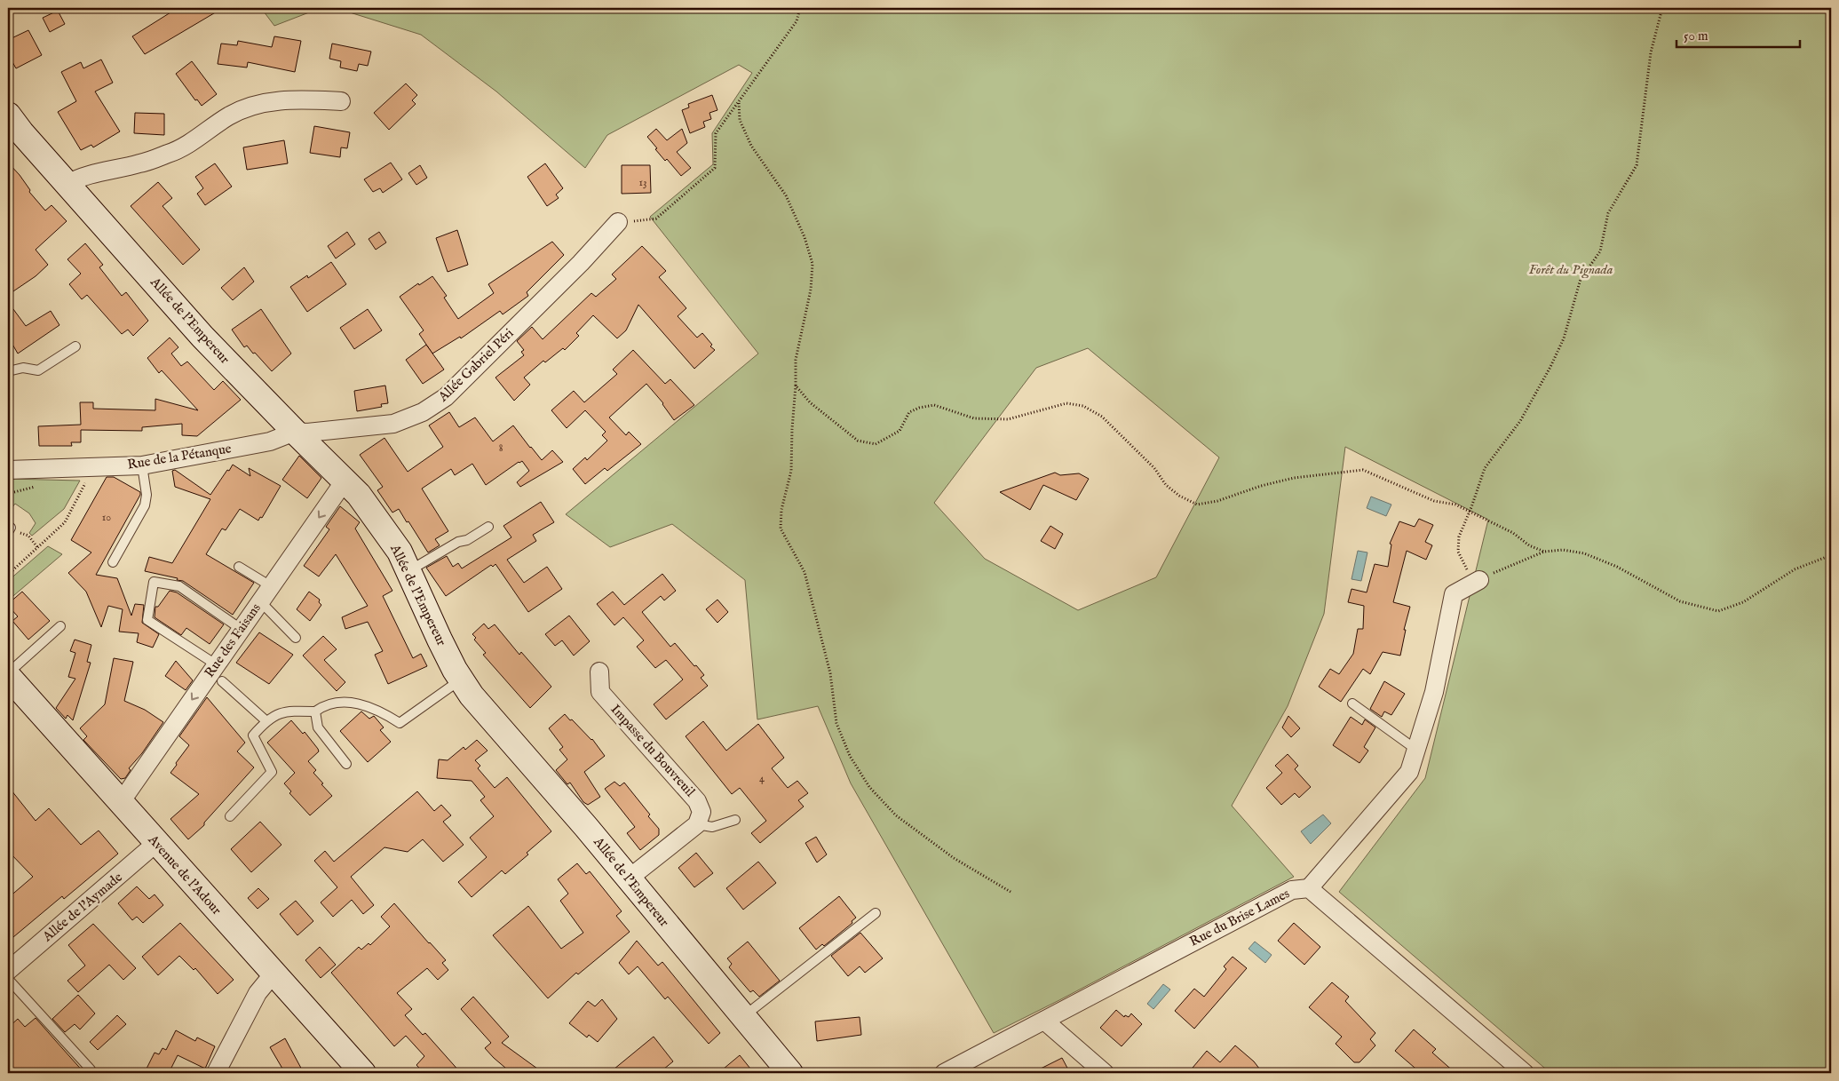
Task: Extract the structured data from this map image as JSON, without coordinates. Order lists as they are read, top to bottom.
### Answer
{
  "streets": {
    "street": [
      "Allée de l'Empereur",
      "Allée Gabriel Péri",
      "Rue de la Pétanque",
      "Rue des Faisans",
      "Impasse du Bouvreuil",
      "Avenue de l'Adour",
      "Allée de l'Aymade",
      "Rue du Brise Lames"
    ]
  },
  "crossings": [
    ["Allée de l'Empereur", "Allée Gabriel Péri"],
    ["Allée de l'Empereur", "Rue de la Pétanque"],
    ["Allée de l'Empereur", "Rue des Faisans"],
    ["Allée Gabriel Péri", "Rue de la Pétanque"],
    ["Rue des Faisans", "Avenue de l'Adour"],
    ["Avenue de l'Adour", "Allée de l'Aymade"]
  ],
  "one_way": ["Rue des Faisans"],
  "parks": ["Forêt du Pignada"],
  "house_numbers": [
    "13",
    "8",
    "10",
    "4"
  ],
  "scale_bar": "50 m"
}
